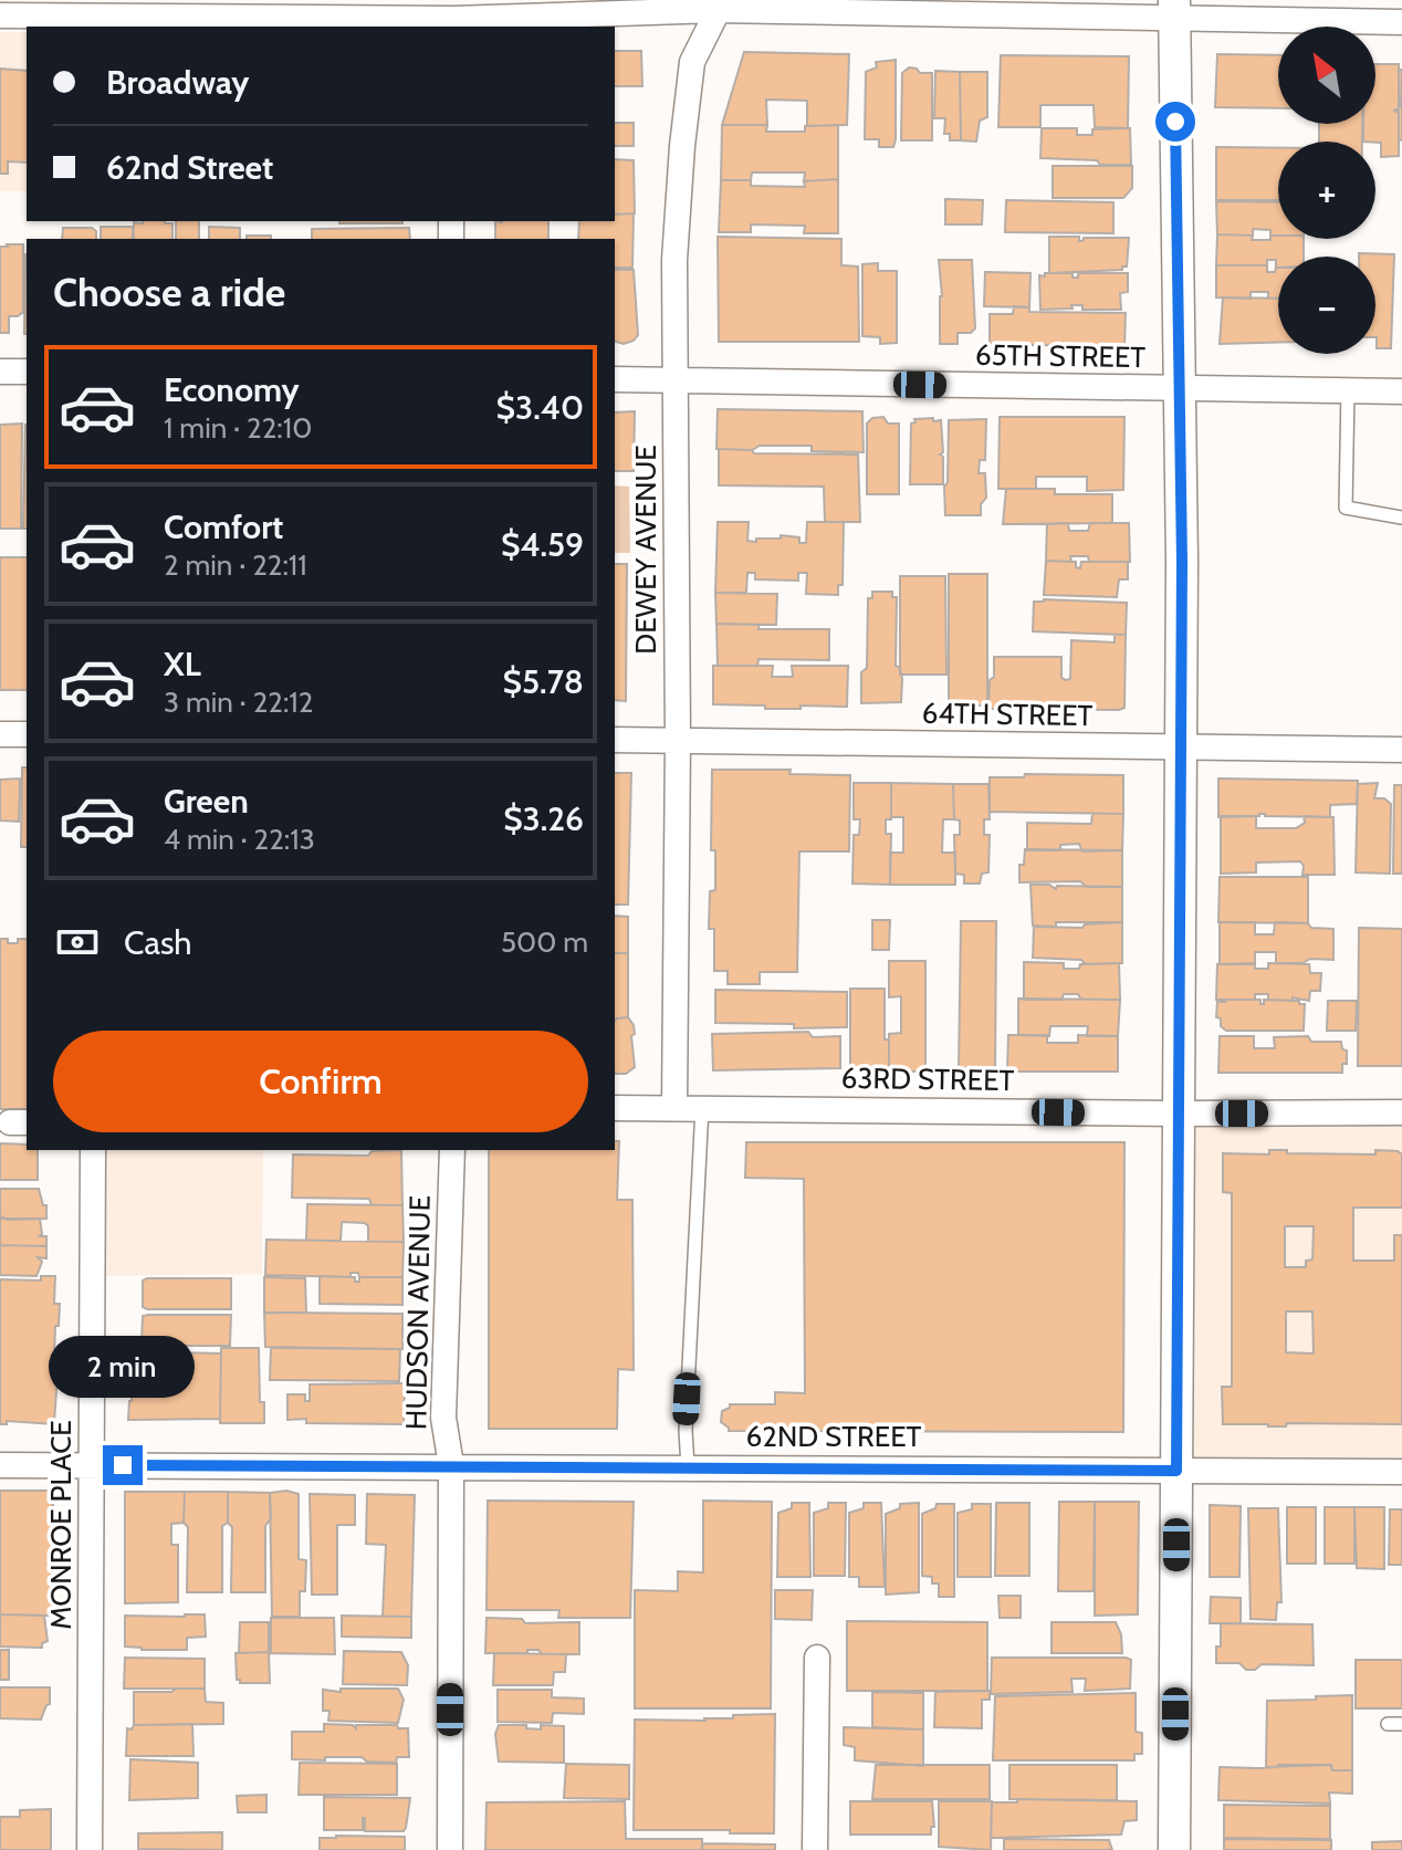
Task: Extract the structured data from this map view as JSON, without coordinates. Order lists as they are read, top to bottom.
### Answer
{
  "streets": {
    "street": [
      "65TH STREET",
      "DEWEY AVENUE",
      "64TH STREET",
      "63RD STREET",
      "HUDSON AVENUE",
      "62ND STREET",
      "MONROE PLACE"
    ]
  },
  "crossings": [
    ["65TH STREET", "DEWEY AVENUE"],
    ["DEWEY AVENUE", "64TH STREET"],
    ["DEWEY AVENUE", "63RD STREET"],
    ["HUDSON AVENUE", "62ND STREET"],
    ["62ND STREET", "MONROE PLACE"]
  ],
  "north": "top left",
  "page": {
    "map_buttons": ["+", "−"],
    "banner": ["Broadway", "62nd Street"],
    "heading": "Choose a ride",
    "list": [
      {
        "name": "Economy",
        "note": "1 min · 22:10",
        "value": "$3.40"
      },
      {
        "name": "Comfort",
        "note": "2 min · 22:11",
        "value": "$4.59"
      },
      {
        "name": "XL",
        "note": "3 min · 22:12",
        "value": "$5.78"
      },
      {
        "name": "Green",
        "note": "4 min · 22:13",
        "value": "$3.26"
      }
    ],
    "pay": ["Cash", "500 m"],
    "buttons": "Confirm",
    "bubble": "2 min"
  }
}
